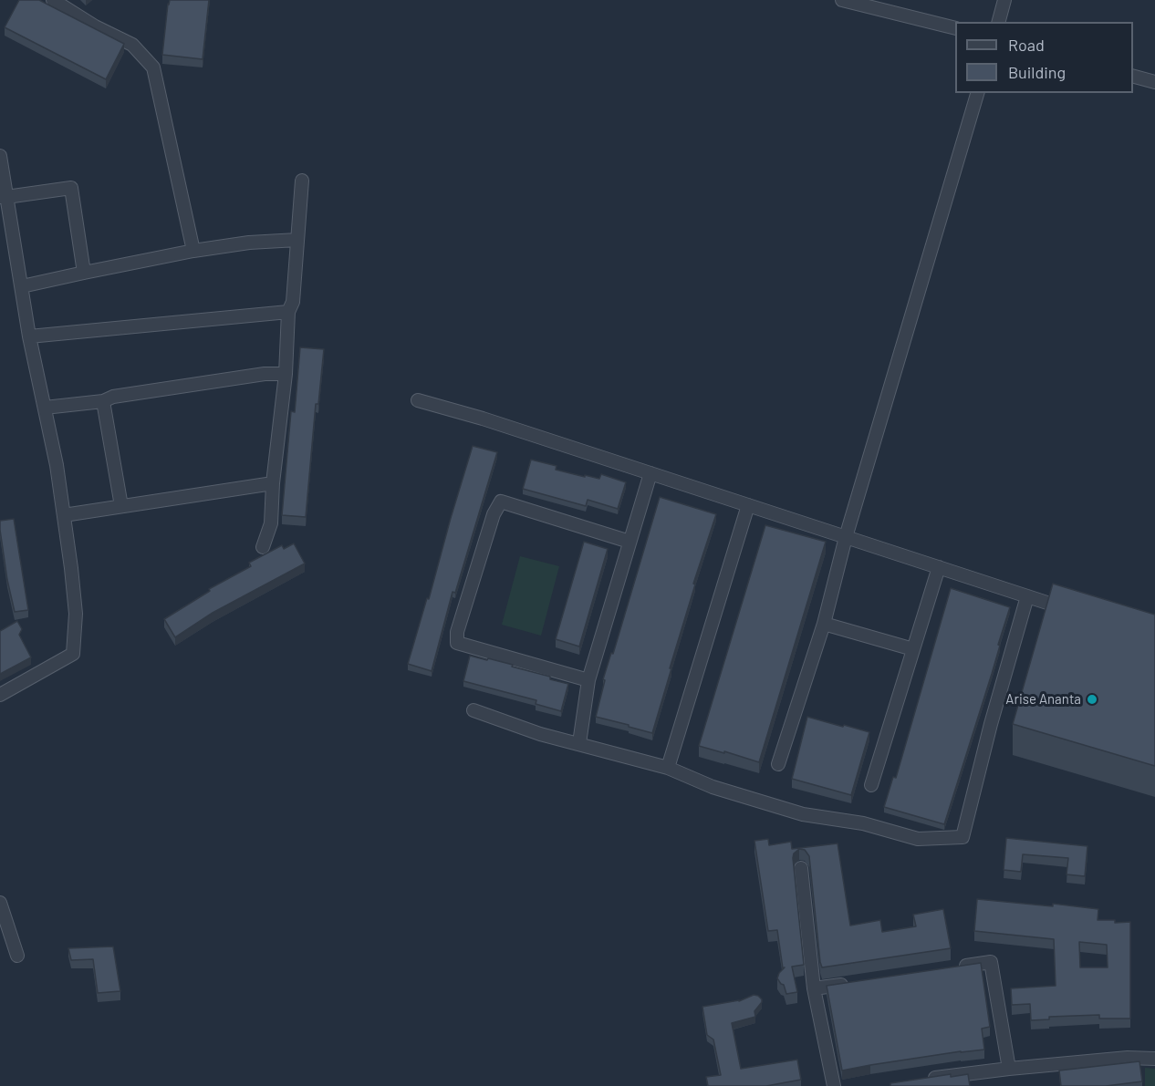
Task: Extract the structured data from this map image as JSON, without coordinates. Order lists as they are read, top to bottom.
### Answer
{
  "places": ["Arise Ananta"],
  "legend": ["Road", "Building"]
}
